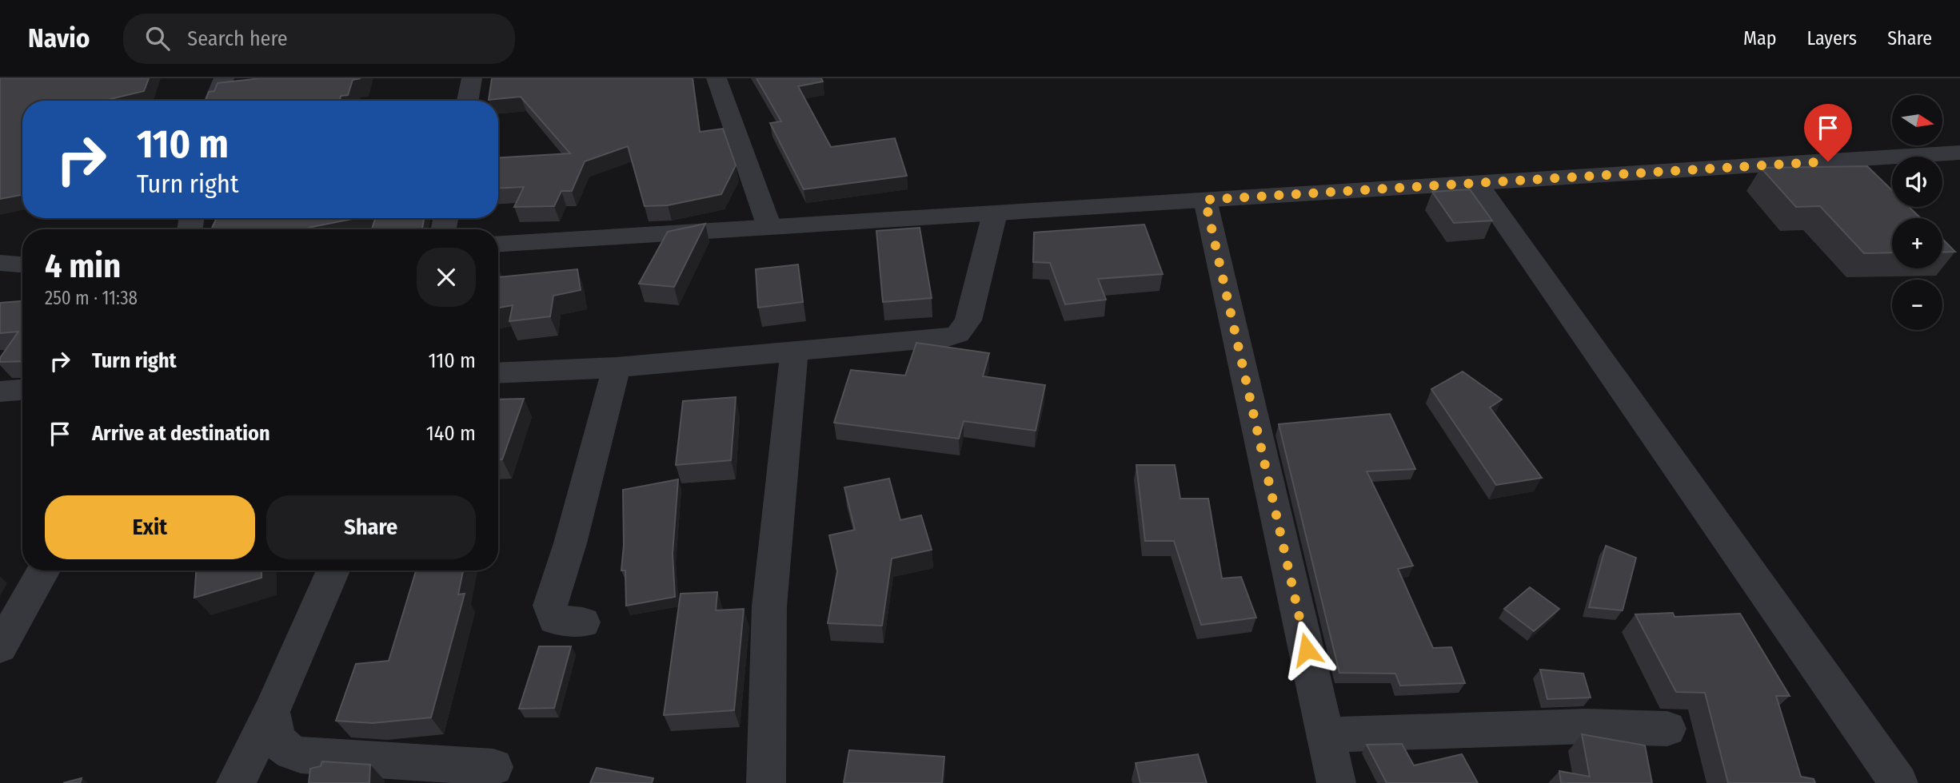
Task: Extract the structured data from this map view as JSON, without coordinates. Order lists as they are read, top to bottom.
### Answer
{
  "north": "right",
  "page": {
    "header": "Navio",
    "search": "Search here",
    "nav": ["Map", "Layers", "Share"],
    "map_buttons": ["+", "−"],
    "turn": ["110 m", "Turn right"],
    "heading": ["4 min", "250 m · 11:38"],
    "list": [
      {
        "name": "Turn right",
        "value": "110 m"
      },
      {
        "name": "Arrive at destination",
        "value": "140 m"
      }
    ],
    "buttons": ["Exit", "Share"]
  }
}
